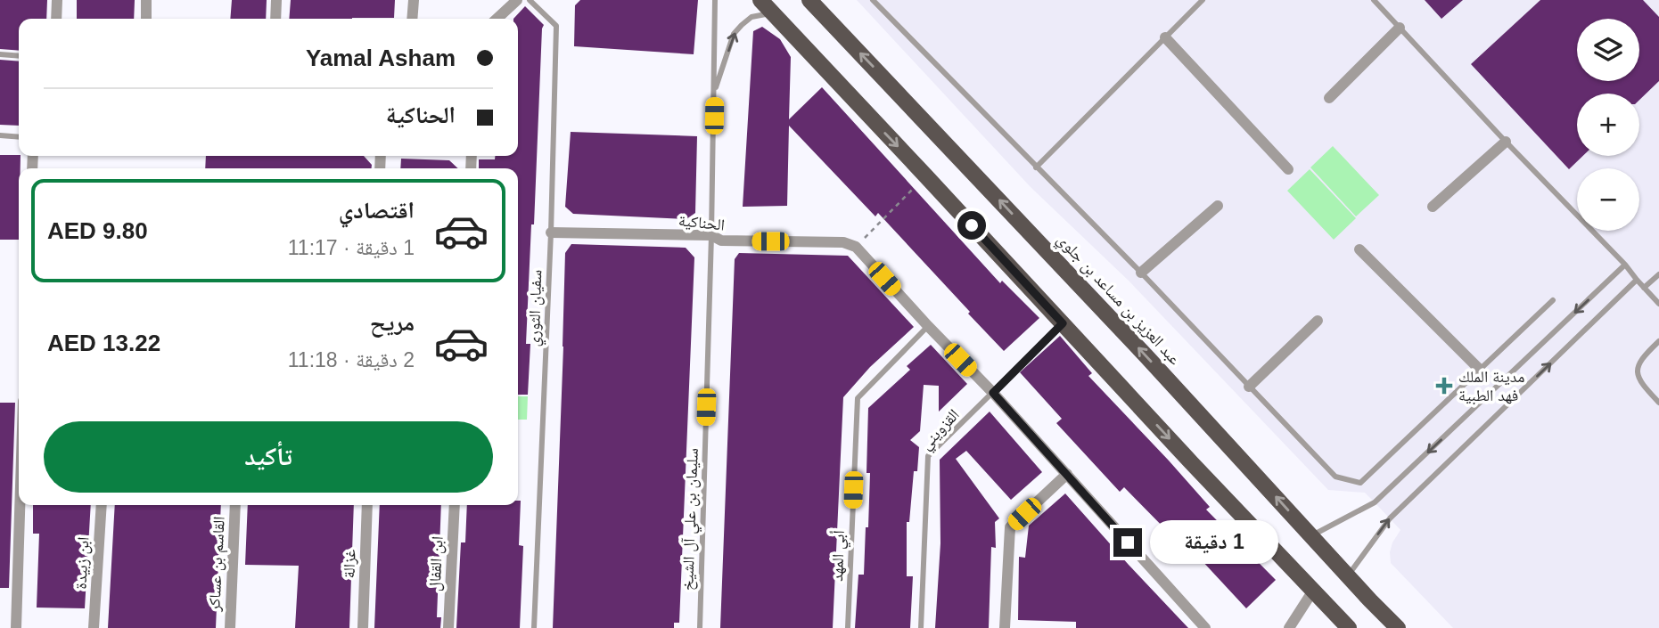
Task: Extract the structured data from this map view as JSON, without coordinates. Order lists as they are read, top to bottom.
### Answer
{
  "streets": {
    "main road": ["عبد العزيز بن مساعد بن جلوي"],
    "street": [
      "الحناكية",
      "ابن زبيدة",
      "القاسم بن عساكر",
      "غزالة",
      "ابن القفال"
    ],
    "lane": [
      "سفيان الثوري",
      "القزويني",
      "سليمان بن علي آل الشيخ",
      "أبي المهد"
    ]
  },
  "crossings": [
    ["الحناكية", "سفيان الثوري"],
    ["الحناكية", "سليمان بن علي آل الشيخ"]
  ],
  "places": {
    "health": ["مدينة الملك فهد الطبية"]
  },
  "page": {
    "map_buttons": ["+", "−"],
    "banner": ["Yamal Asham", "الحناكية"],
    "list": [
      {
        "name": "اقتصادي",
        "note": "1 دقيقة · 11:17",
        "value": "AED 9.80"
      },
      {
        "name": "مريح",
        "note": "2 دقيقة · 11:18",
        "value": "AED 13.22"
      }
    ],
    "buttons": "تأكيد",
    "bubble": "1 دقيقة"
  }
}
